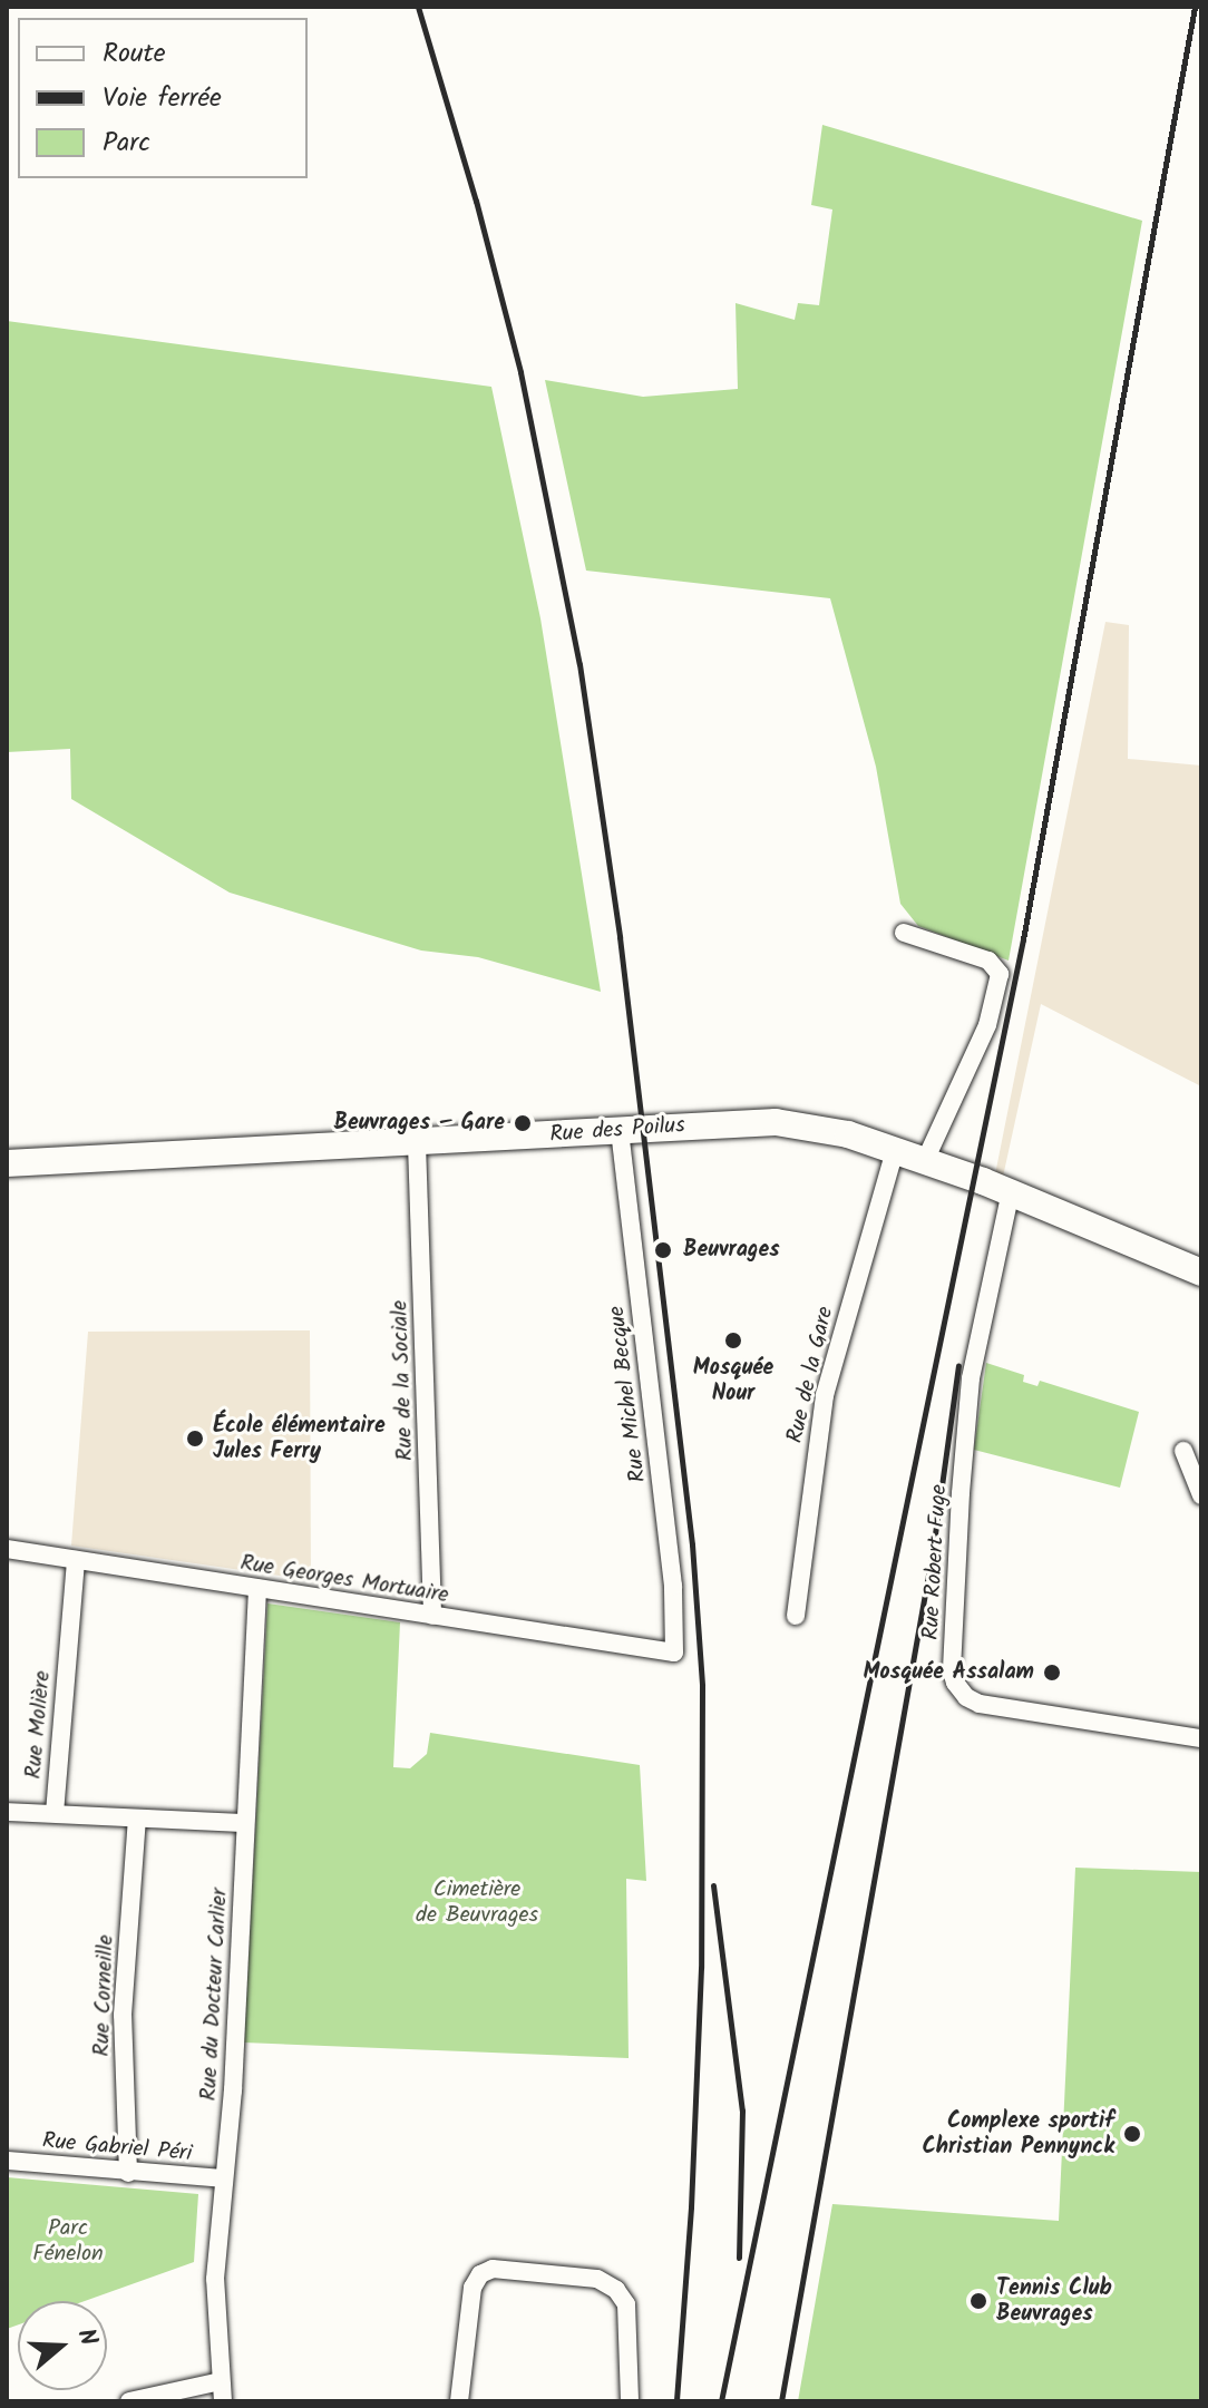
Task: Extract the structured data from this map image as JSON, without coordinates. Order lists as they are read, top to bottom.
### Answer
{
  "streets": {
    "street": [
      "Rue des Poilus",
      "Rue de la Gare",
      "Rue de la Sociale",
      "Rue Michel Becque",
      "Rue Robert Fuge",
      "Rue Georges Mortuaire",
      "Rue Molière",
      "Rue du Docteur Carlier",
      "Rue Corneille",
      "Rue Gabriel Péri"
    ]
  },
  "crossings": [
    ["Rue des Poilus", "Rue de la Gare"],
    ["Rue des Poilus", "Rue de la Sociale"],
    ["Rue des Poilus", "Rue Michel Becque"],
    ["Rue des Poilus", "Rue Robert Fuge"],
    ["Rue de la Sociale", "Rue Georges Mortuaire"],
    ["Rue Michel Becque", "Rue Georges Mortuaire"],
    ["Rue Georges Mortuaire", "Rue Molière"],
    ["Rue Georges Mortuaire", "Rue du Docteur Carlier"],
    ["Rue Molière", "Rue du Docteur Carlier"],
    ["Rue Molière", "Rue Corneille"],
    ["Rue du Docteur Carlier", "Rue Gabriel Péri"],
    ["Rue Corneille", "Rue Gabriel Péri"]
  ],
  "parks": ["Cimetière de Beuvrages", "Parc Fénelon"],
  "places": [
    "Beuvrages – Gare",
    "Beuvrages",
    "Mosquée Nour",
    "École élémentaire Jules Ferry",
    "Mosquée Assalam",
    "Complexe sportif Christian Pennynck",
    "Tennis Club Beuvrages"
  ],
  "legend": ["Route", "Voie ferrée", "Parc"],
  "north": "right"
}
